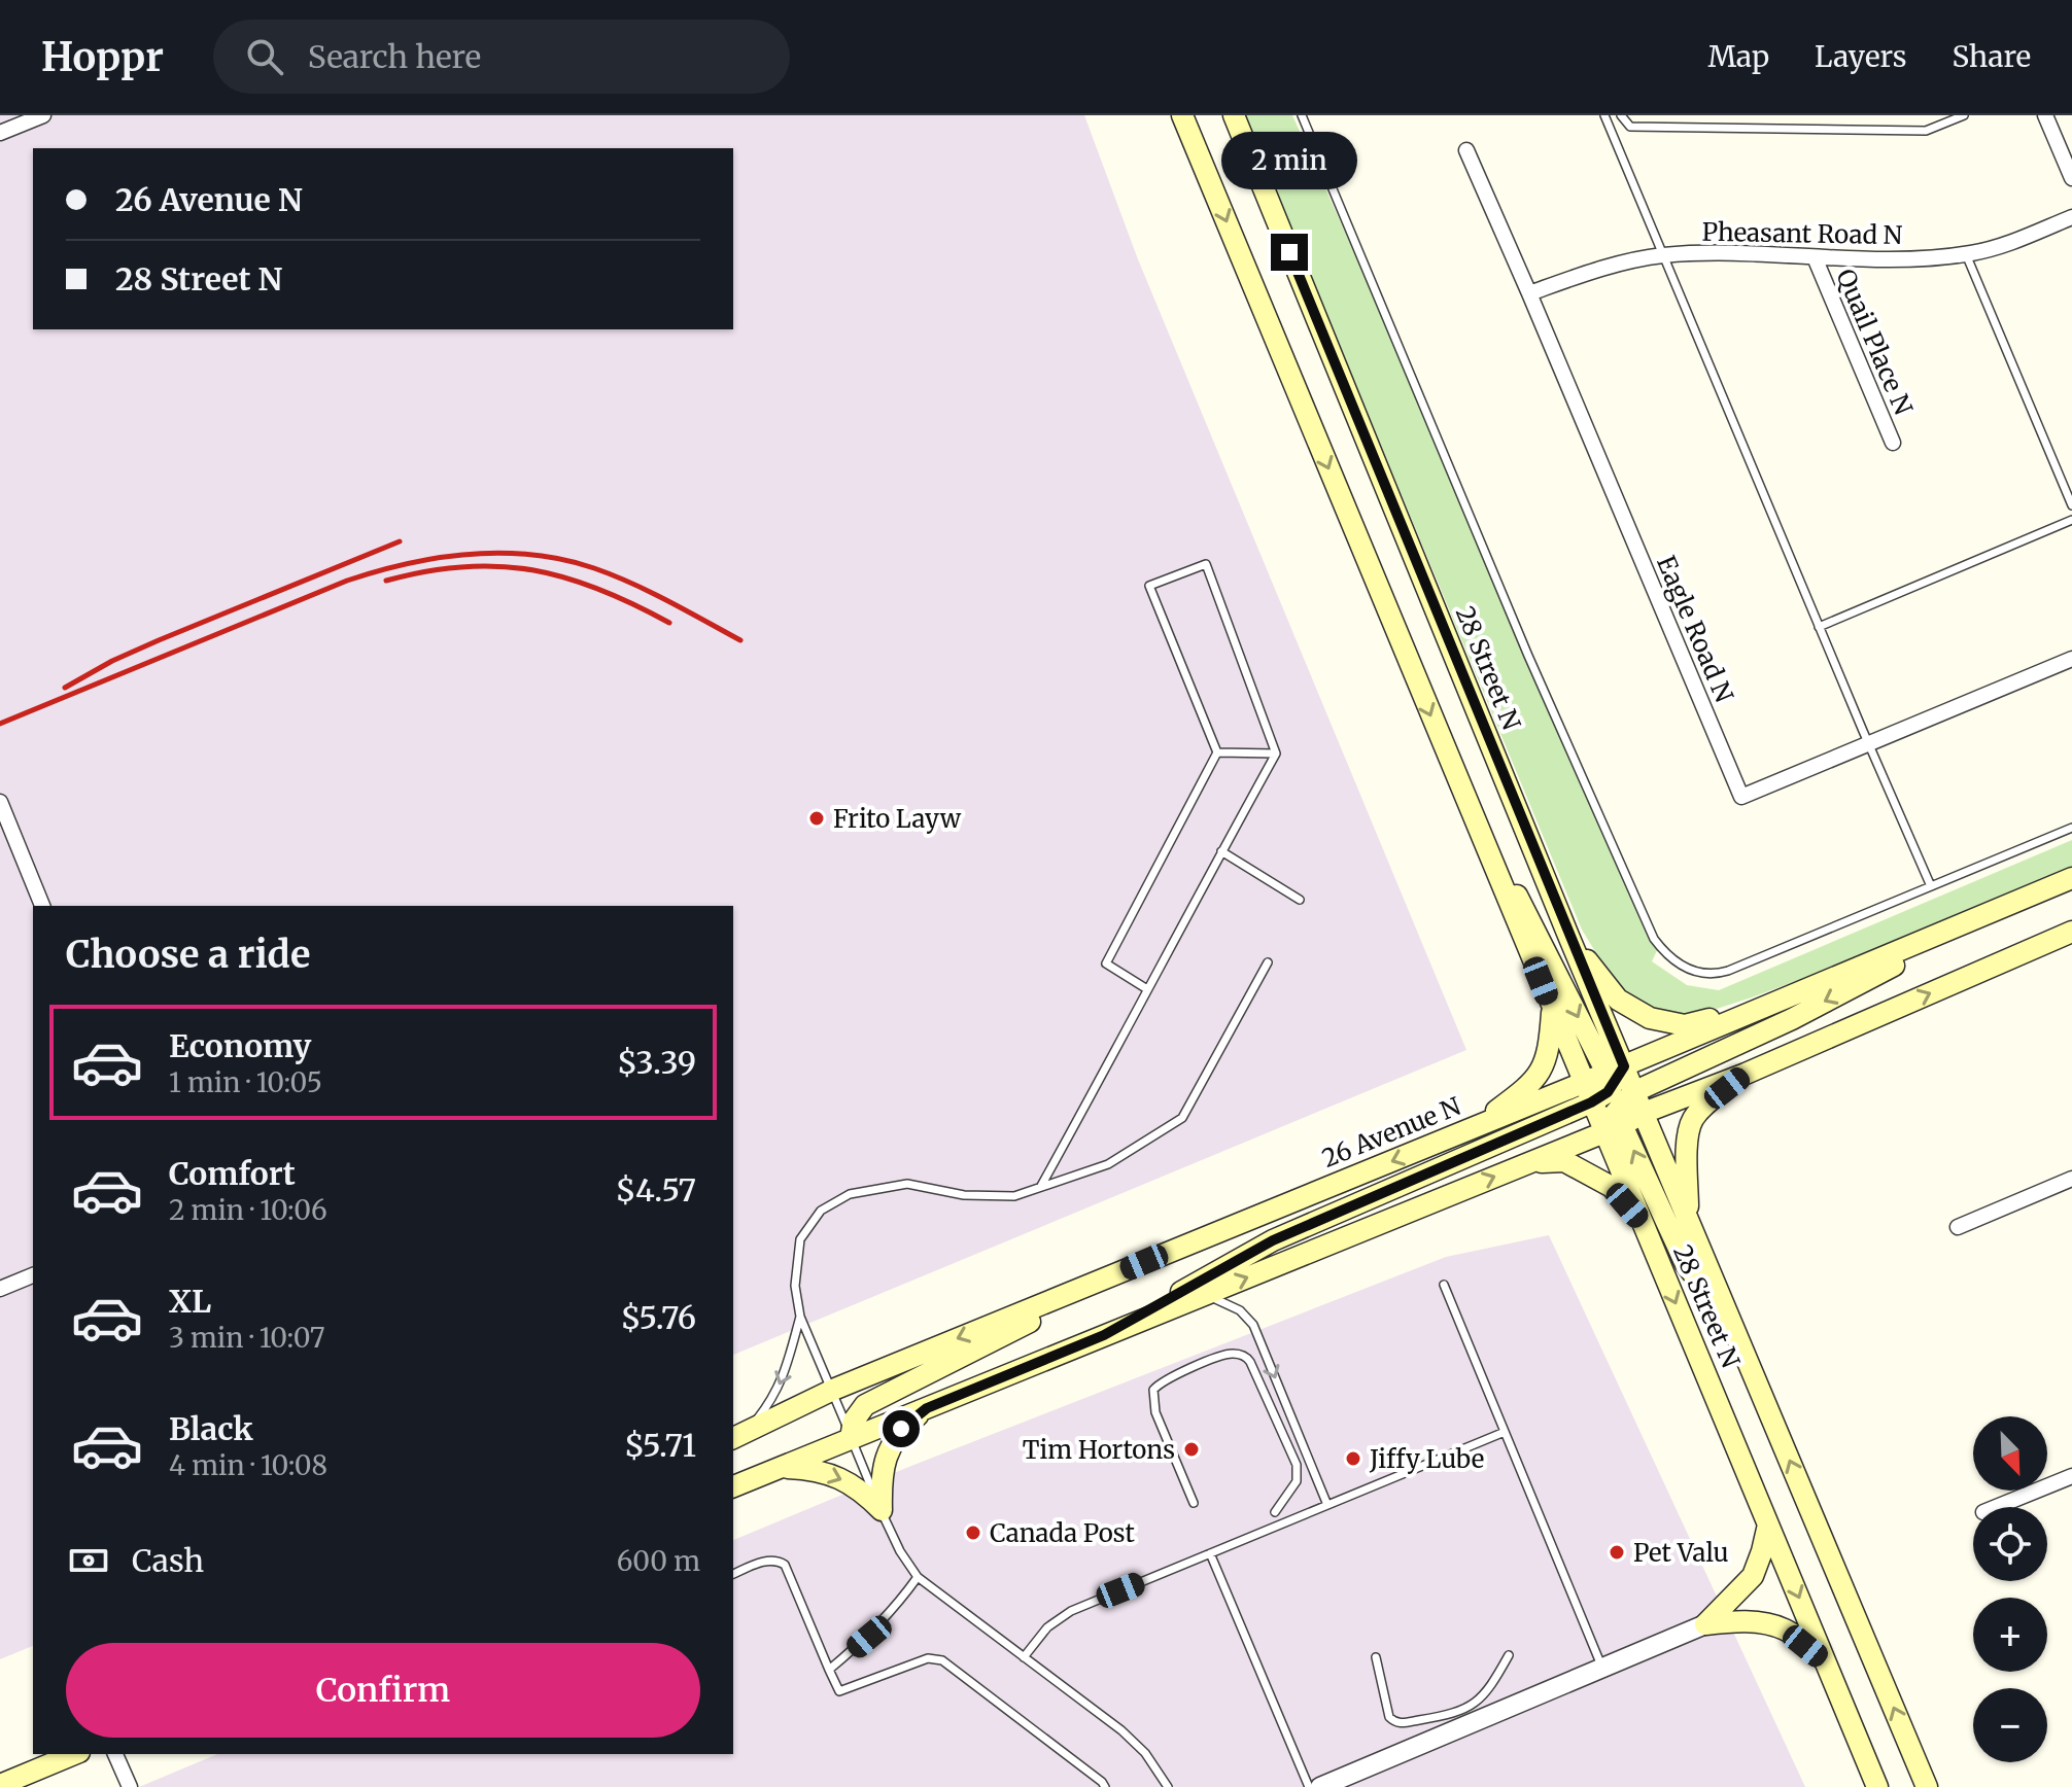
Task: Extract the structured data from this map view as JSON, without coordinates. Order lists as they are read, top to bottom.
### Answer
{
  "streets": {
    "main road": ["28 Street N", "26 Avenue N"],
    "street": ["Pheasant Road N", "Quail Place N", "Eagle Road N"]
  },
  "crossings": [
    ["Pheasant Road N", "Quail Place N"],
    ["Pheasant Road N", "Eagle Road N"],
    ["28 Street N", "26 Avenue N"]
  ],
  "places": [
    "Frito Layw",
    "Tim Hortons",
    "Jiffy Lube",
    "Canada Post",
    "Pet Valu"
  ],
  "north": "bottom right",
  "page": {
    "header": "Hoppr",
    "search": "Search here",
    "nav": ["Map", "Layers", "Share"],
    "bubble": "2 min",
    "banner": ["26 Avenue N", "28 Street N"],
    "heading": "Choose a ride",
    "list": [
      {
        "name": "Economy",
        "note": "1 min · 10:05",
        "value": "$3.39"
      },
      {
        "name": "Comfort",
        "note": "2 min · 10:06",
        "value": "$4.57"
      },
      {
        "name": "XL",
        "note": "3 min · 10:07",
        "value": "$5.76"
      },
      {
        "name": "Black",
        "note": "4 min · 10:08",
        "value": "$5.71"
      }
    ],
    "map_buttons": ["+", "−"],
    "pay": ["Cash", "600 m"],
    "buttons": "Confirm"
  }
}
